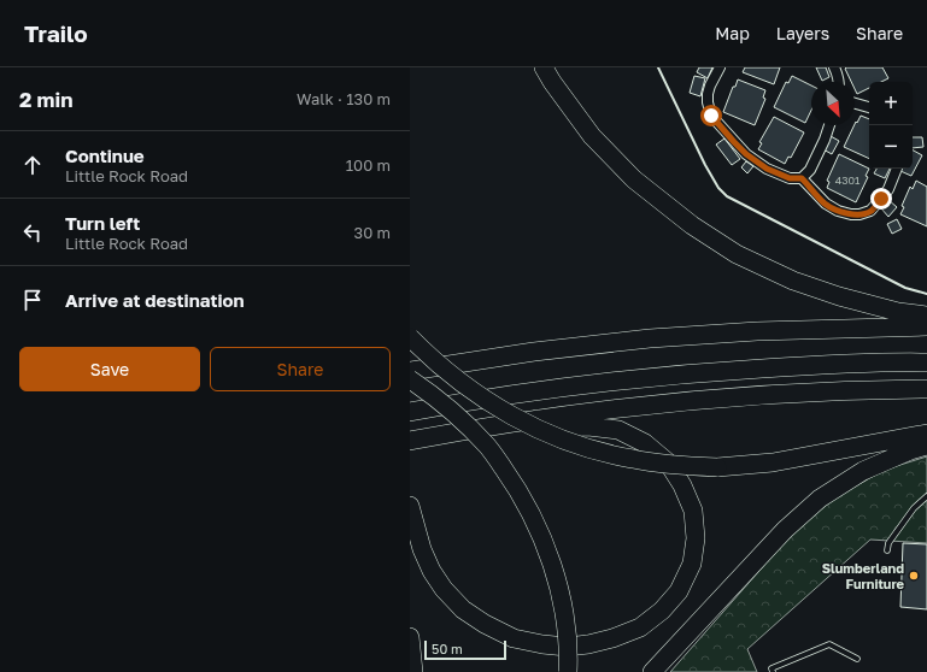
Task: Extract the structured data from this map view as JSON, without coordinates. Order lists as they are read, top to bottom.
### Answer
{
  "places": ["Slumberland Furniture"],
  "house_numbers": ["4301"],
  "scale_bar": "50 m",
  "north": "bottom right",
  "page": {
    "header": "Trailo",
    "nav": ["Map", "Layers", "Share"],
    "heading": ["2 min", "Walk · 130 m"],
    "map_buttons": ["+", "−"],
    "list": [
      ["Continue", "Little Rock Road", "100 m"],
      ["Turn left", "Little Rock Road", "30 m"],
      "Arrive at destination"
    ],
    "buttons": ["Save", "Share"],
    "scale": "50 m"
  }
}
